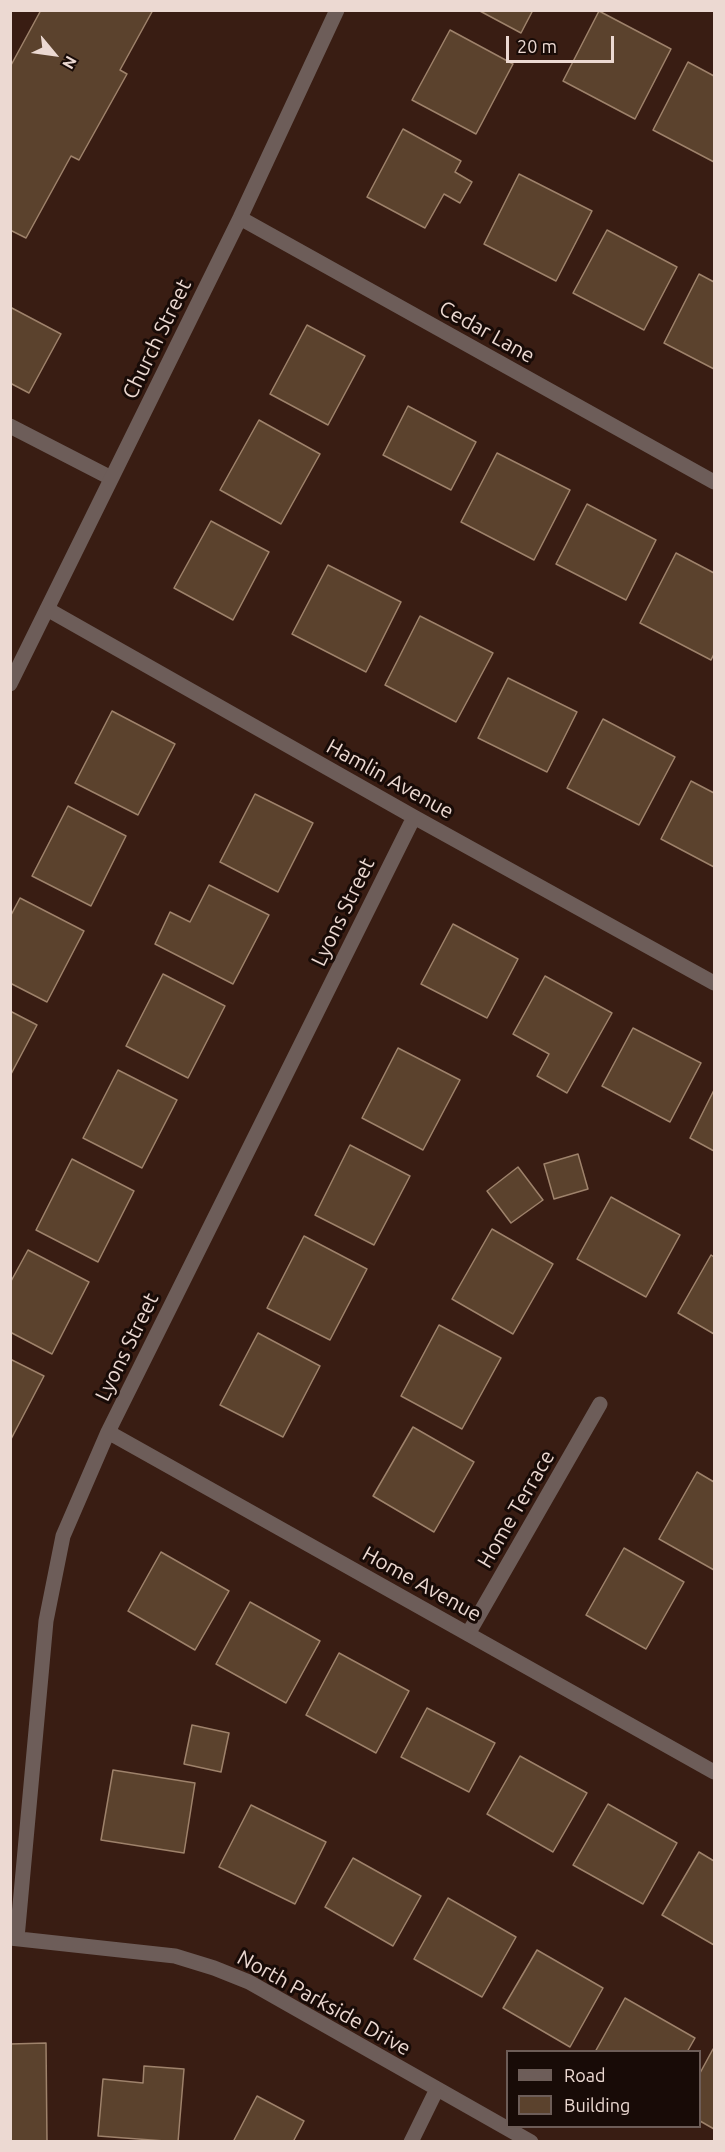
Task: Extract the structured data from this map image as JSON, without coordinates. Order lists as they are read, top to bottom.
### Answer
{
  "streets": {
    "street": [
      "Cedar Lane",
      "Church Street",
      "Hamlin Avenue",
      "Lyons Street",
      "Home Terrace",
      "Home Avenue",
      "North Parkside Drive"
    ]
  },
  "crossings": [
    ["Cedar Lane", "Church Street"],
    ["Church Street", "Hamlin Avenue"],
    ["Hamlin Avenue", "Lyons Street"],
    ["Lyons Street", "Home Avenue"],
    ["Lyons Street", "North Parkside Drive"],
    ["Home Terrace", "Home Avenue"]
  ],
  "legend": ["Road", "Building"],
  "scale_bar": "20 m",
  "north": "bottom right"
}
